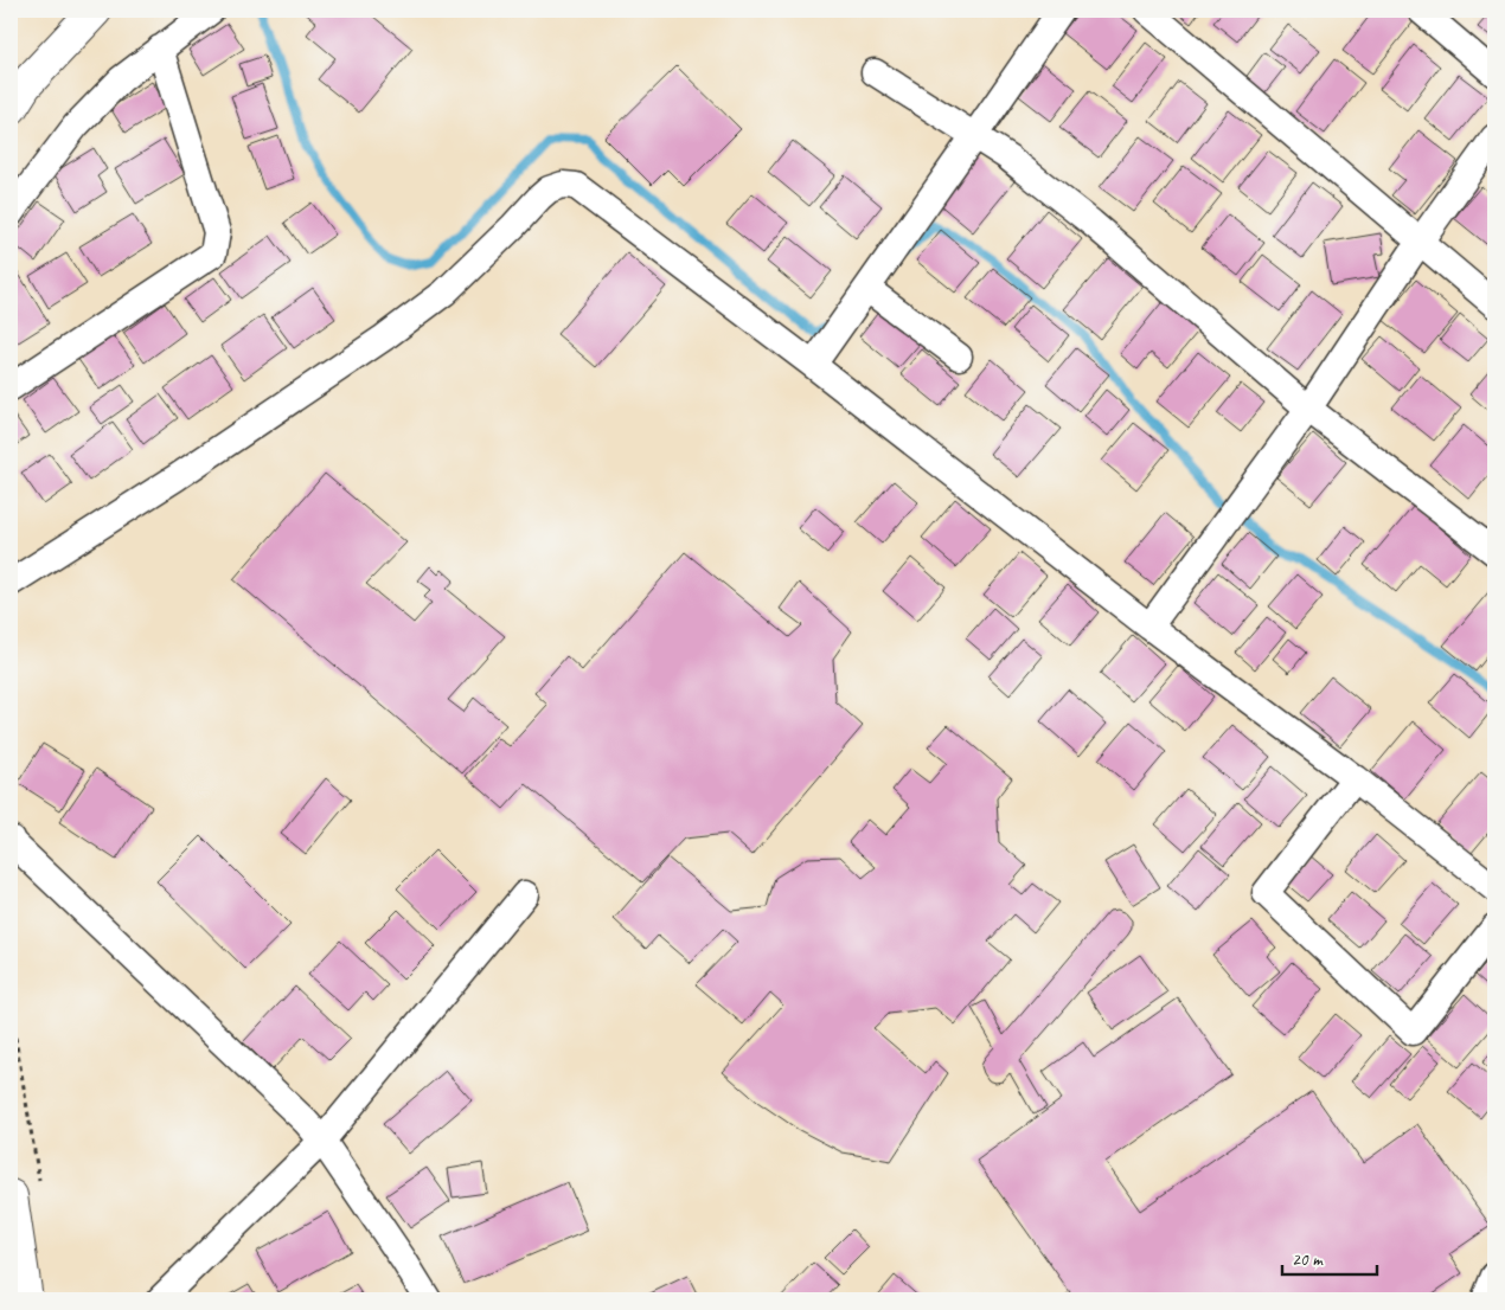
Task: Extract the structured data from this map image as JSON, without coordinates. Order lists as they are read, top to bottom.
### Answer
{
  "scale_bar": "20 m"
}
